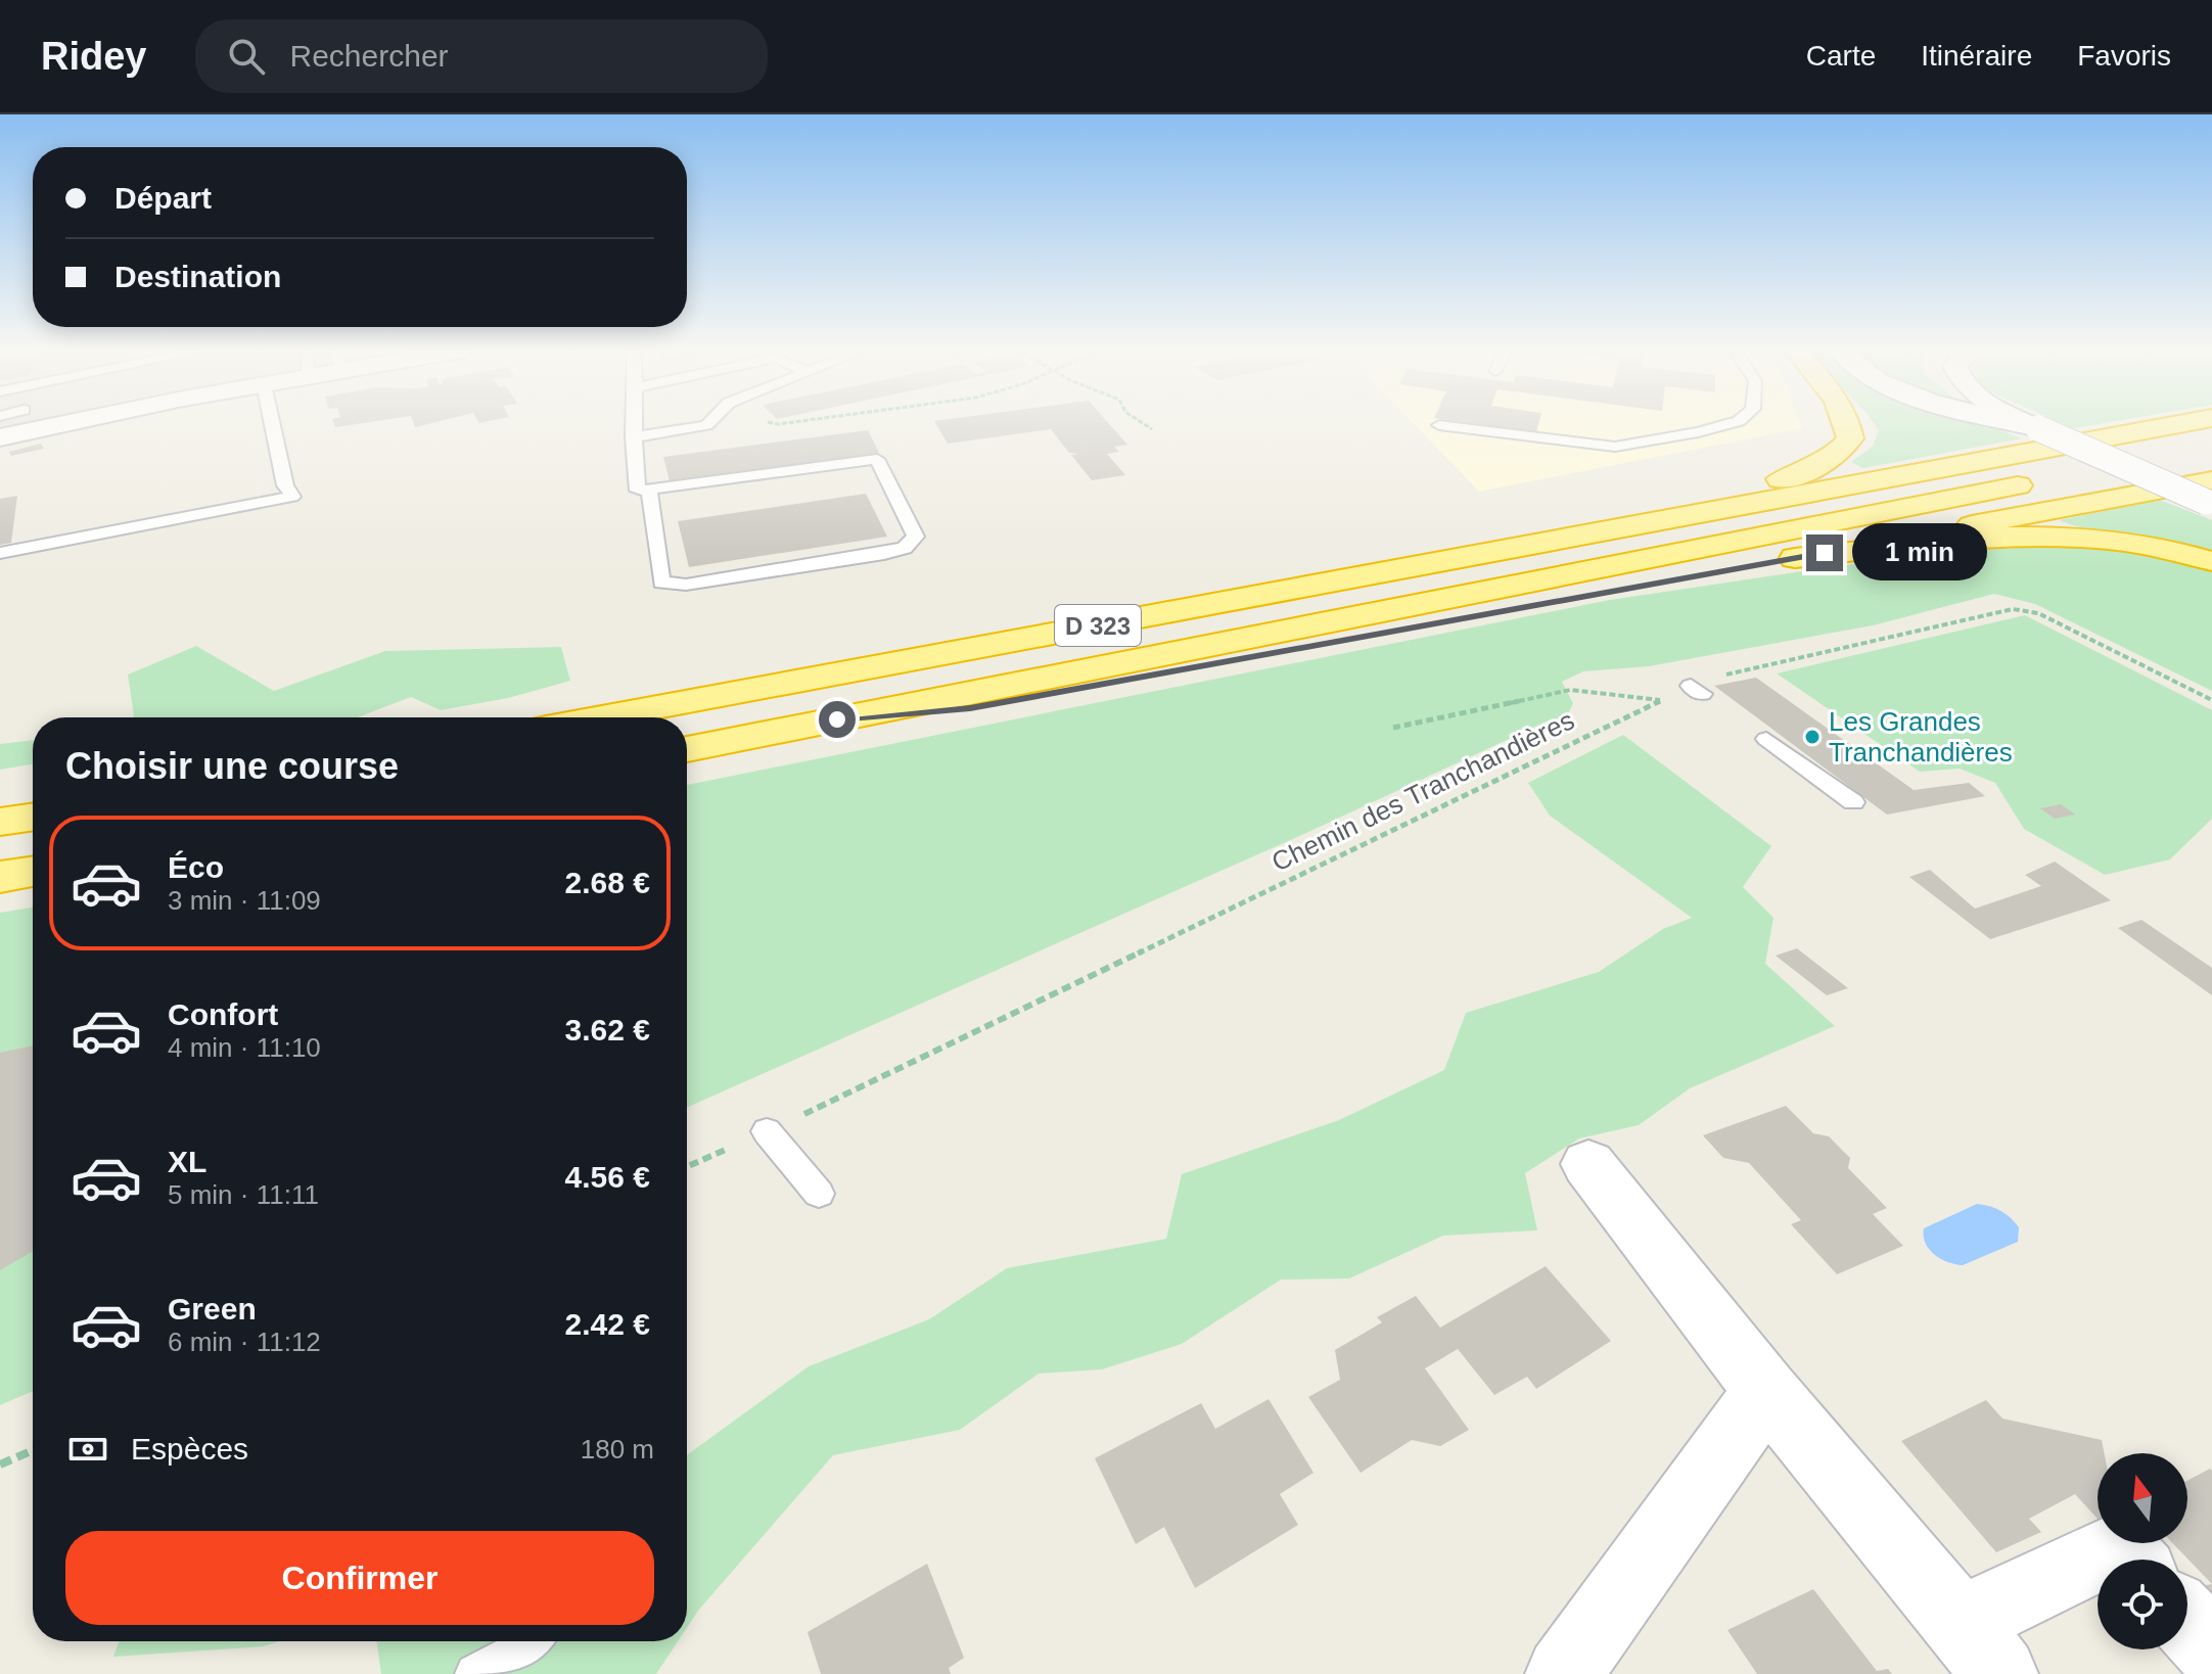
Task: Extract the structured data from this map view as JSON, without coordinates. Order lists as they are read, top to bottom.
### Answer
{
  "streets": {
    "highway": ["D 323"],
    "path": ["Chemin des Tranchandières"]
  },
  "places": ["Les Grandes Tranchandières"],
  "north": "top",
  "page": {
    "header": "Ridey",
    "search": "Rechercher",
    "nav": ["Carte", "Itinéraire", "Favoris"],
    "banner": ["Départ", "Destination"],
    "bubble": "1 min",
    "heading": "Choisir une course",
    "list": [
      {
        "name": "Éco",
        "note": "3 min · 11:09",
        "value": "2.68 €"
      },
      {
        "name": "Confort",
        "note": "4 min · 11:10",
        "value": "3.62 €"
      },
      {
        "name": "XL",
        "note": "5 min · 11:11",
        "value": "4.56 €"
      },
      {
        "name": "Green",
        "note": "6 min · 11:12",
        "value": "2.42 €"
      }
    ],
    "pay": ["Espèces", "180 m"],
    "buttons": "Confirmer"
  }
}
